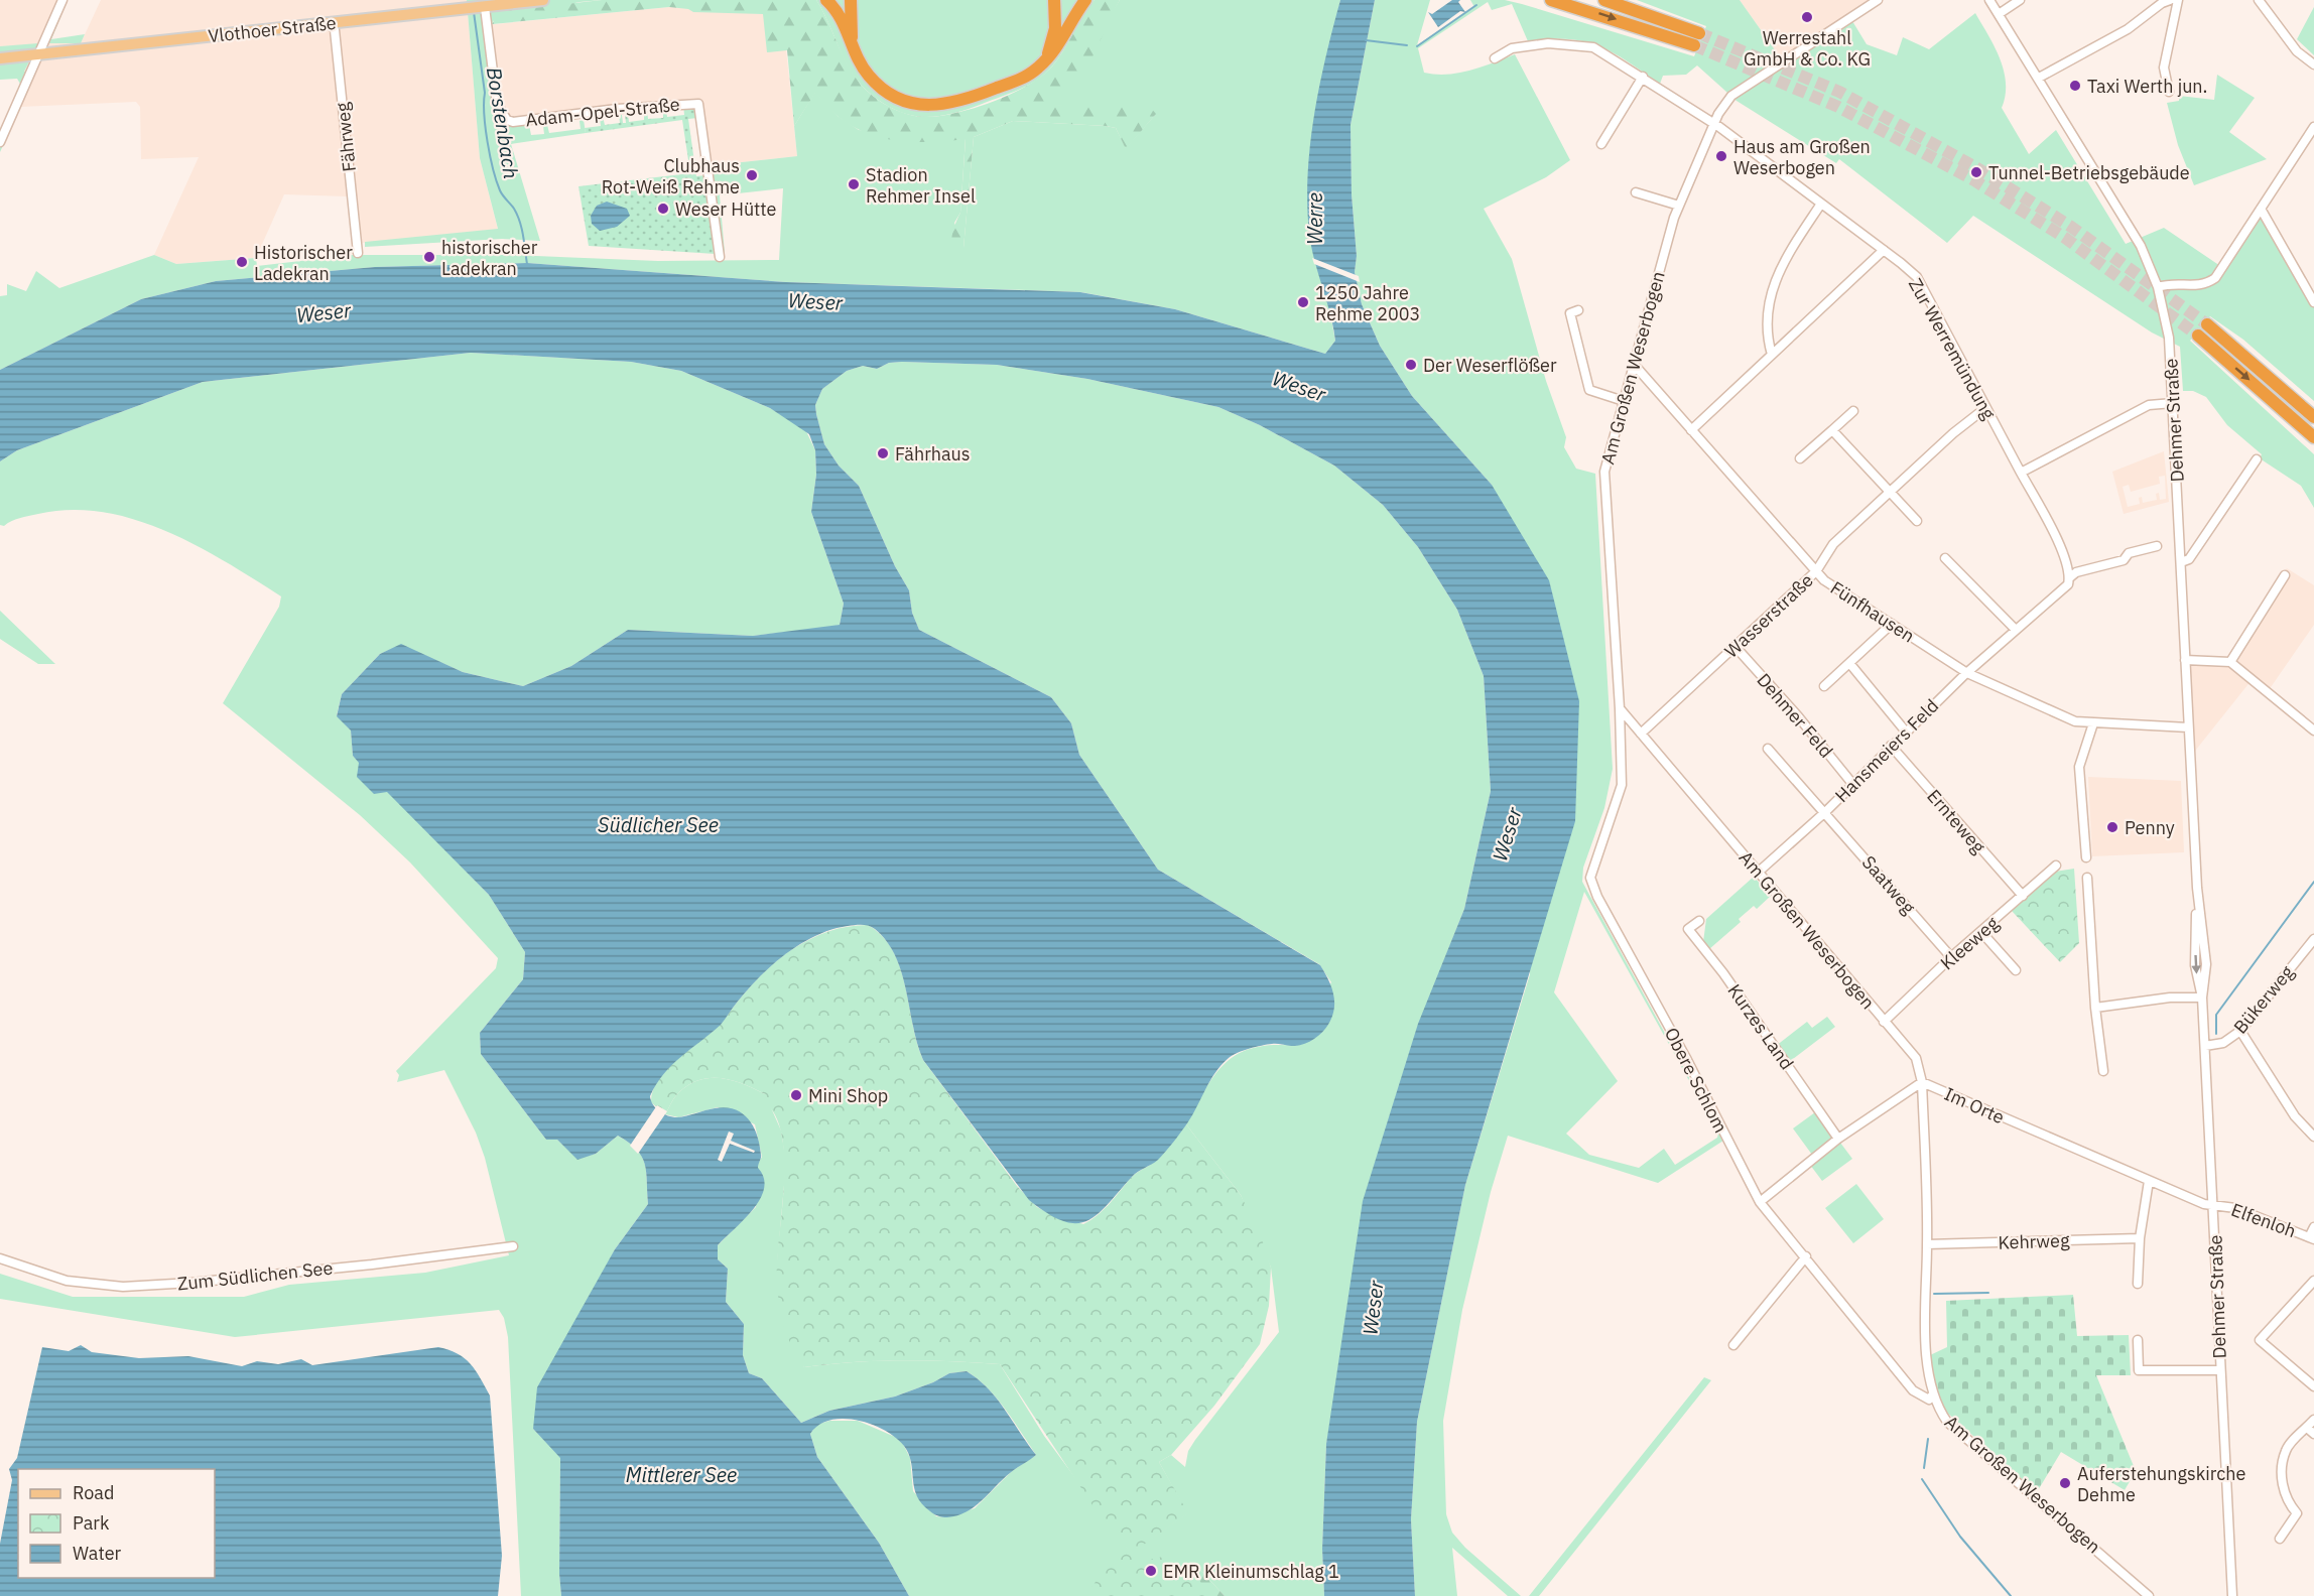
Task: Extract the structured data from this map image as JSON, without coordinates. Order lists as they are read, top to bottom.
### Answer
{
  "streets": {
    "main road": ["Vlothoer Straße"],
    "street": [
      "Adam-Opel-Straße",
      "Fährweg",
      "Zur Werremündung",
      "Am Großen Weserbogen",
      "Dehmer Straße",
      "Fünfhausen",
      "Wasserstraße",
      "Dehmer Feld",
      "Hansmeiers Feld",
      "Ernteweg",
      "Saatweg",
      "Kleeweg",
      "Bükerweg",
      "Kurzes Land",
      "Obere Schlom",
      "Im Orte",
      "Elfenloh",
      "Kehrweg",
      "Zum Südlichen See"
    ]
  },
  "crossings": [
    ["Vlothoer Straße", "Adam-Opel-Straße"],
    ["Vlothoer Straße", "Fährweg"],
    ["Zur Werremündung", "Am Großen Weserbogen"],
    ["Zur Werremündung", "Wasserstraße"],
    ["Am Großen Weserbogen", "Fünfhausen"],
    ["Am Großen Weserbogen", "Wasserstraße"],
    ["Am Großen Weserbogen", "Hansmeiers Feld"],
    ["Am Großen Weserbogen", "Kleeweg"],
    ["Am Großen Weserbogen", "Obere Schlom"],
    ["Am Großen Weserbogen", "Im Orte"],
    ["Am Großen Weserbogen", "Kehrweg"],
    ["Dehmer Straße", "Fünfhausen"],
    ["Dehmer Straße", "Bükerweg"],
    ["Dehmer Straße", "Im Orte"],
    ["Dehmer Straße", "Elfenloh"],
    ["Fünfhausen", "Wasserstraße"],
    ["Fünfhausen", "Hansmeiers Feld"],
    ["Wasserstraße", "Dehmer Feld"],
    ["Dehmer Feld", "Hansmeiers Feld"],
    ["Hansmeiers Feld", "Ernteweg"],
    ["Hansmeiers Feld", "Saatweg"],
    ["Ernteweg", "Kleeweg"],
    ["Saatweg", "Kleeweg"],
    ["Kurzes Land", "Im Orte"],
    ["Obere Schlom", "Im Orte"],
    ["Im Orte", "Elfenloh"]
  ],
  "water": [
    "Borstenbach",
    "Werre",
    "Weser",
    "Südlicher See",
    "Mittlerer See"
  ],
  "places": [
    "Werrestahl GmbH & Co. KG",
    "Taxi Werth jun.",
    "Haus am Großen Weserbogen",
    "Tunnel-Betriebsgebäude",
    "Clubhaus Rot-Weiß Rehme",
    "Stadion Rehmer Insel",
    "Weser Hütte",
    "historischer Ladekran",
    "Historischer Ladekran",
    "1250 Jahre Rehme 2003",
    "Der Weserflößer",
    "Fährhaus",
    "Penny",
    "Mini Shop",
    "Auferstehungskirche Dehme",
    "EMR Kleinumschlag 1"
  ],
  "legend": ["Road", "Park", "Water"]
}
